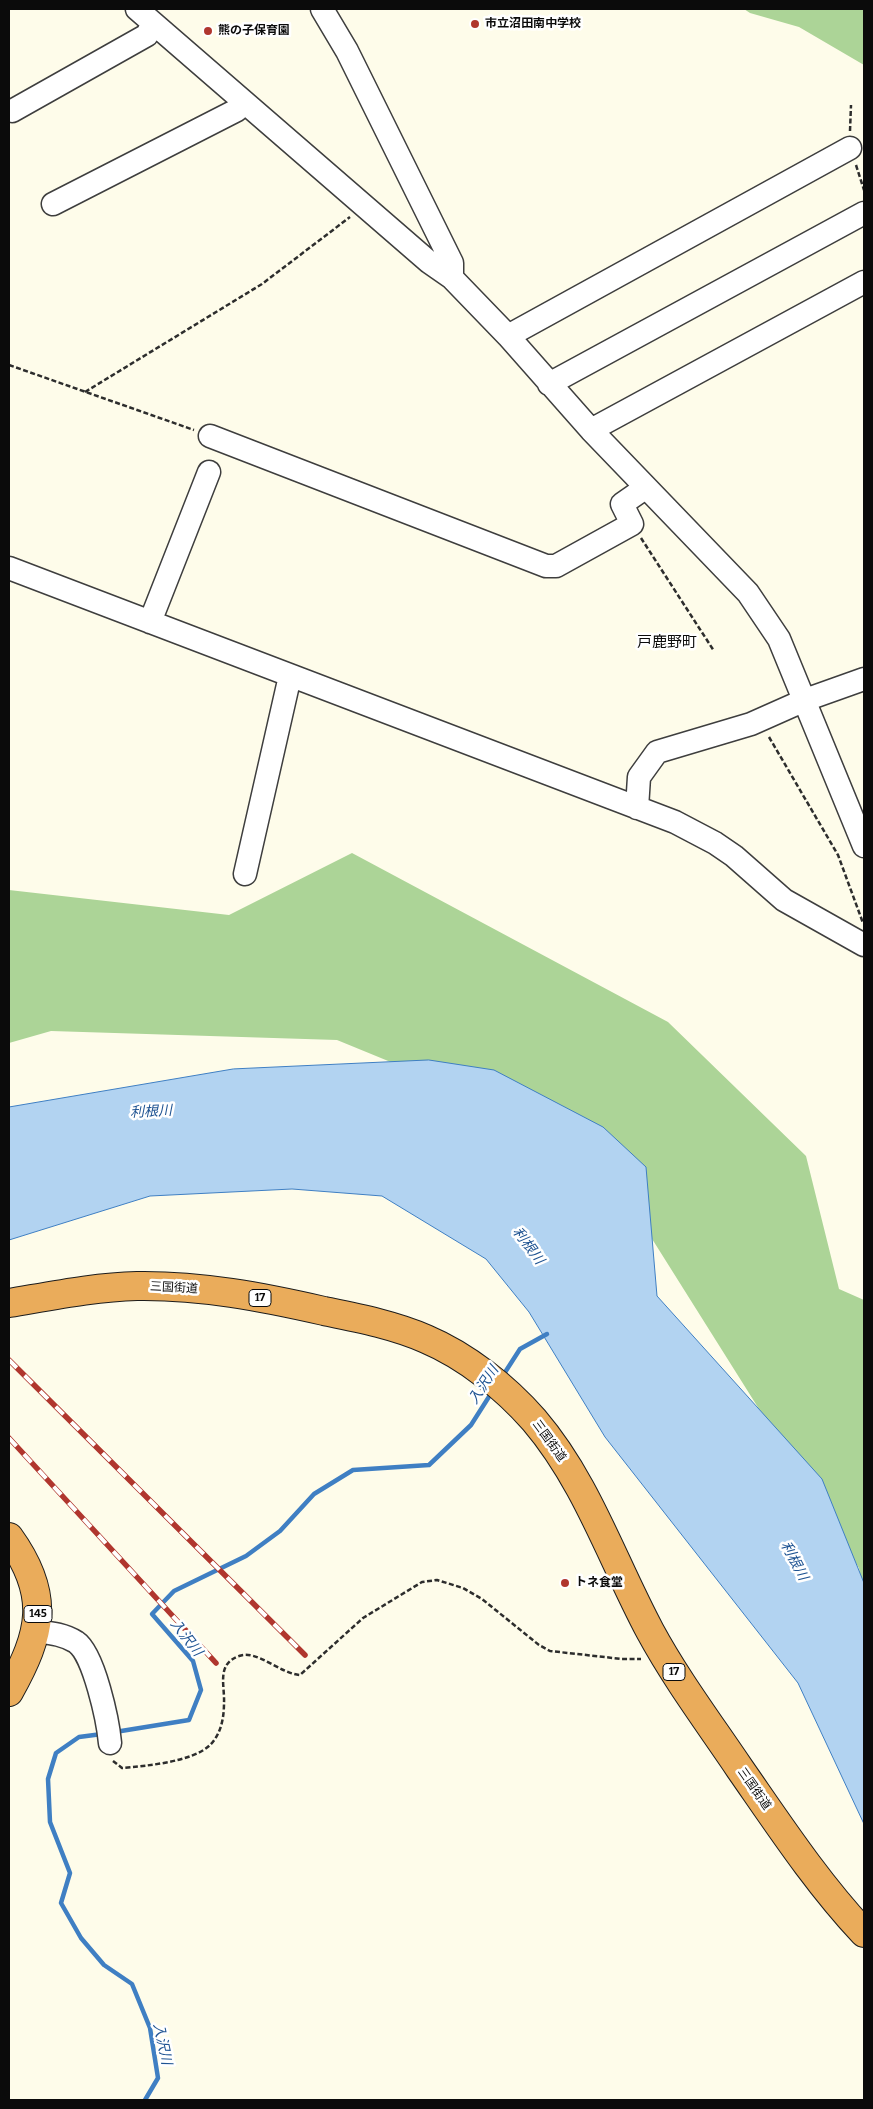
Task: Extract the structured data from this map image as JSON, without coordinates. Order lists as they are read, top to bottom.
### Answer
{
  "streets": {
    "highway": ["三国街道", "17", "145"]
  },
  "districts": ["戸鹿野町"],
  "water": ["利根川", "入沢川"],
  "places": ["市立沼田南中学校", "熊の子保育園", "トネ食堂"]
}
